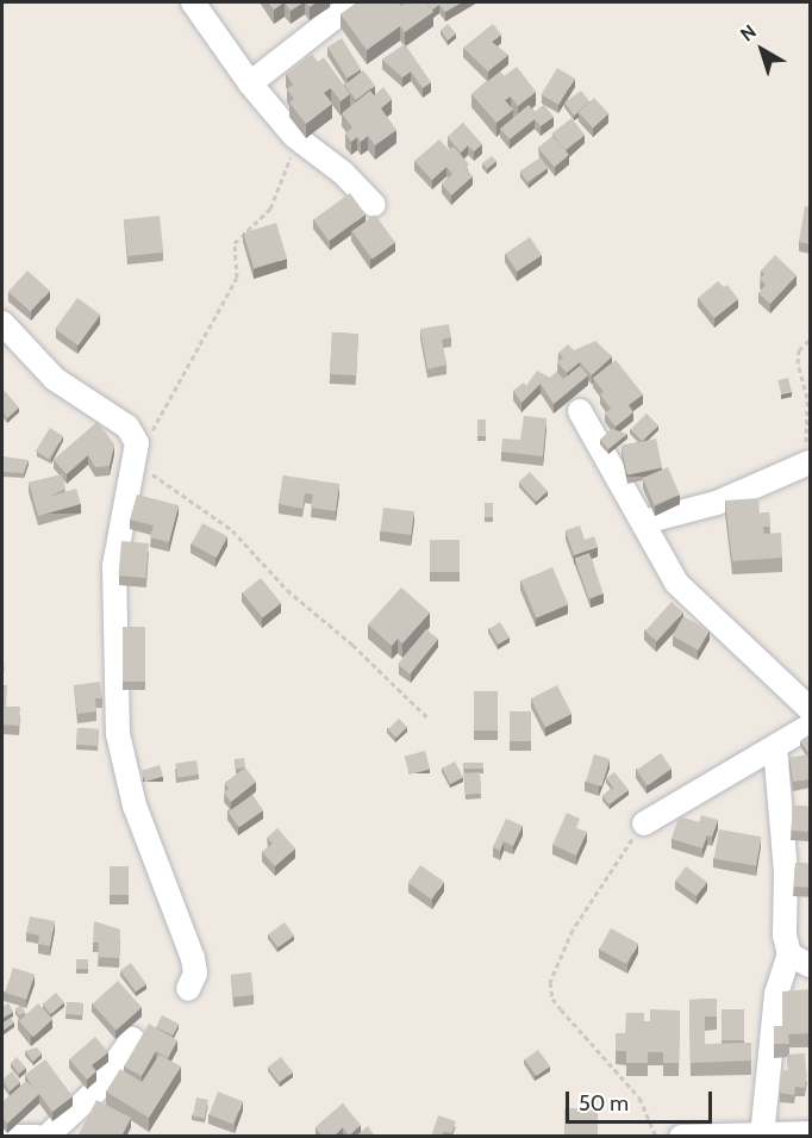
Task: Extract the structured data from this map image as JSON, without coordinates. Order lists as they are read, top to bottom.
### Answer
{
  "scale_bar": "50 m",
  "north": "top left"
}
